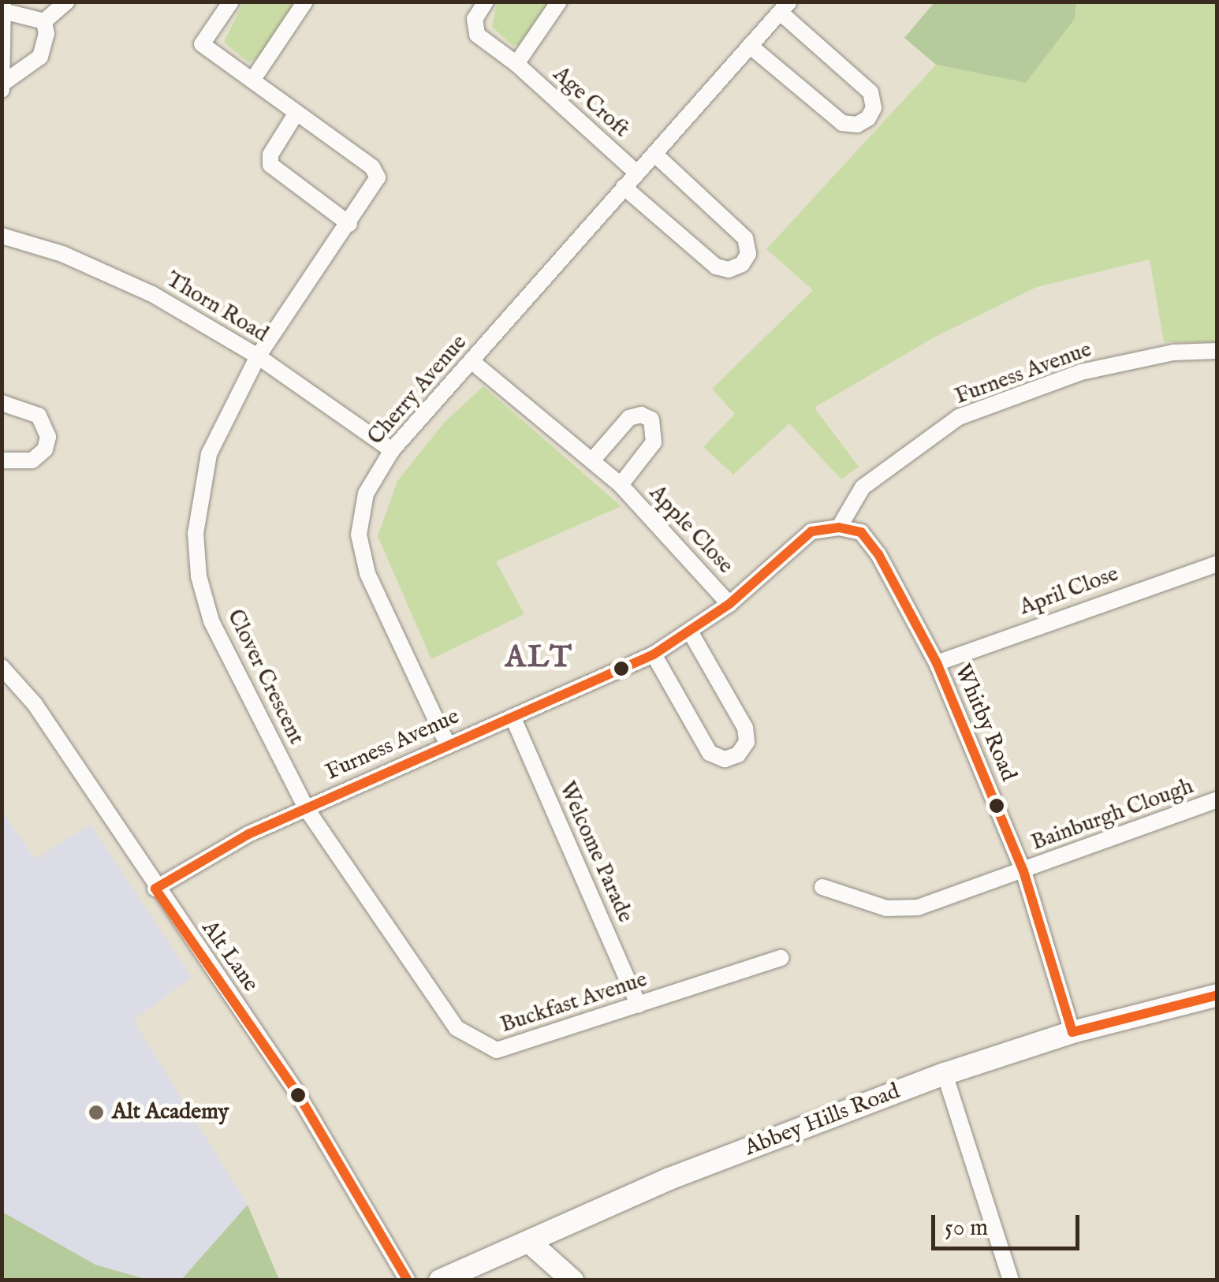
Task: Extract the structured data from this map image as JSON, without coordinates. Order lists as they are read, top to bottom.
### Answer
{
  "streets": {
    "main road": ["Abbey Hills Road"],
    "street": [
      "Age Croft",
      "Thorn Road",
      "Furness Avenue",
      "Cherry Avenue",
      "Apple Close",
      "April Close",
      "Clover Crescent",
      "Whitby Road",
      "Bainburgh Clough",
      "Welcome Parade",
      "Alt Lane",
      "Buckfast Avenue"
    ]
  },
  "crossings": [
    ["Age Croft", "Cherry Avenue"],
    ["Thorn Road", "Cherry Avenue"],
    ["Thorn Road", "Clover Crescent"],
    ["Furness Avenue", "Cherry Avenue"],
    ["Furness Avenue", "Apple Close"],
    ["Furness Avenue", "Clover Crescent"],
    ["Furness Avenue", "Whitby Road"],
    ["Furness Avenue", "Welcome Parade"],
    ["Furness Avenue", "Alt Lane"],
    ["Furness Avenue", "Buckfast Avenue"],
    ["Cherry Avenue", "Apple Close"],
    ["April Close", "Whitby Road"],
    ["Clover Crescent", "Buckfast Avenue"],
    ["Whitby Road", "Bainburgh Clough"],
    ["Whitby Road", "Abbey Hills Road"],
    ["Welcome Parade", "Buckfast Avenue"]
  ],
  "districts": ["ALT"],
  "places": ["Alt Academy"],
  "scale_bar": "50 m"
}
